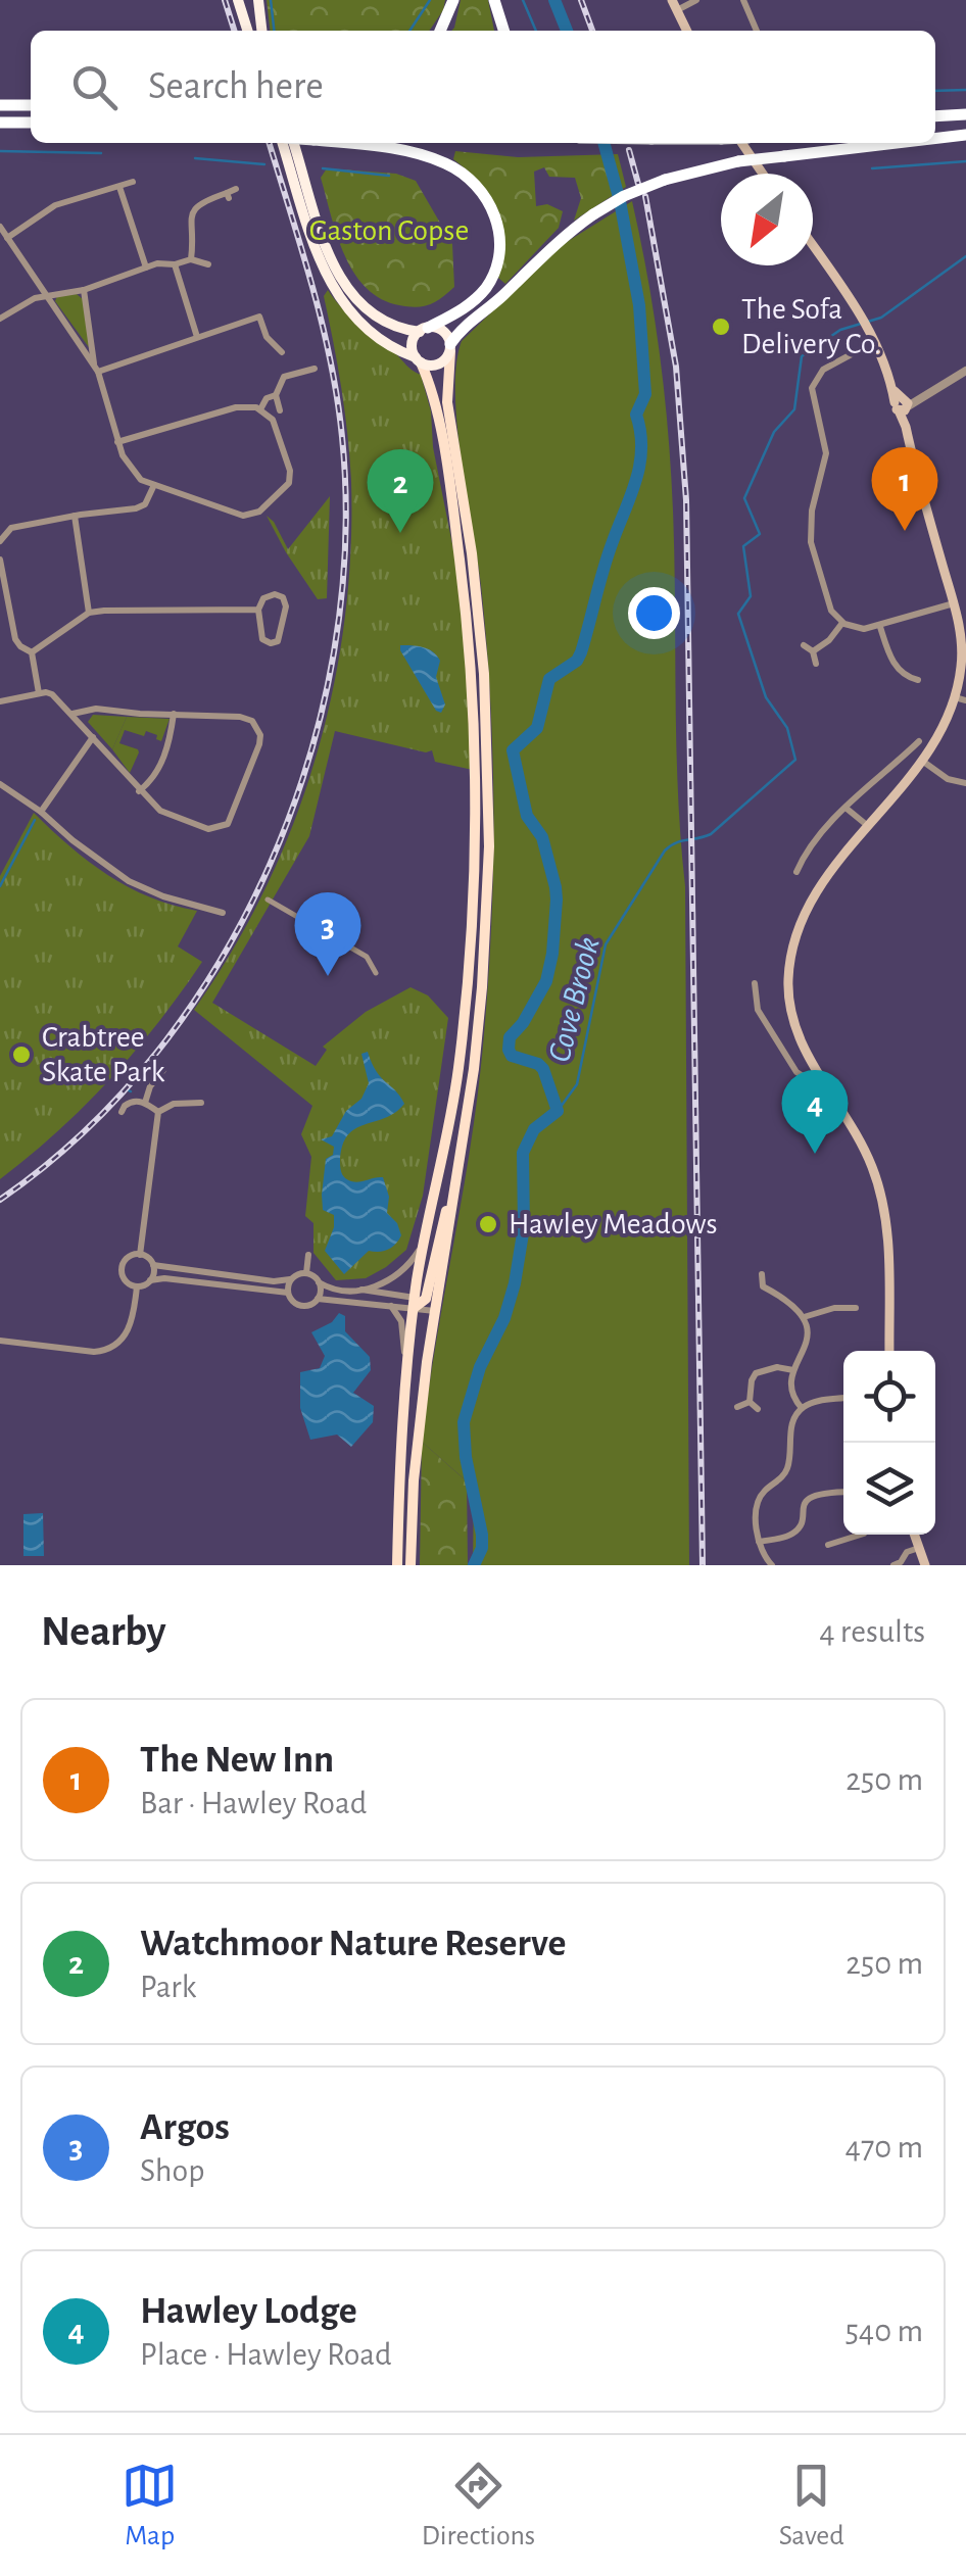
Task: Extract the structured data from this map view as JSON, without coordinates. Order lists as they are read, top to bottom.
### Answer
{
  "water": ["Cove Brook"],
  "parks": ["Gaston Copse"],
  "places": ["The Sofa Delivery Co.", "Crabtree Skate Park", "Hawley Meadows"],
  "north": "bottom left",
  "page": {
    "search": "Search here",
    "pins": [
      "1",
      "2",
      "3",
      "4"
    ],
    "heading": ["Nearby", "4 results"],
    "list": [
      {
        "mark": "1",
        "name": "The New Inn",
        "note": "Bar · Hawley Road",
        "value": "250 m"
      },
      {
        "mark": "2",
        "name": "Watchmoor Nature Reserve",
        "note": "Park",
        "value": "250 m"
      },
      {
        "mark": "3",
        "name": "Argos",
        "note": "Shop",
        "value": "470 m"
      },
      {
        "mark": "4",
        "name": "Hawley Lodge",
        "note": "Place · Hawley Road",
        "value": "540 m"
      }
    ],
    "nav": ["Map", "Directions", "Saved"]
  }
}
